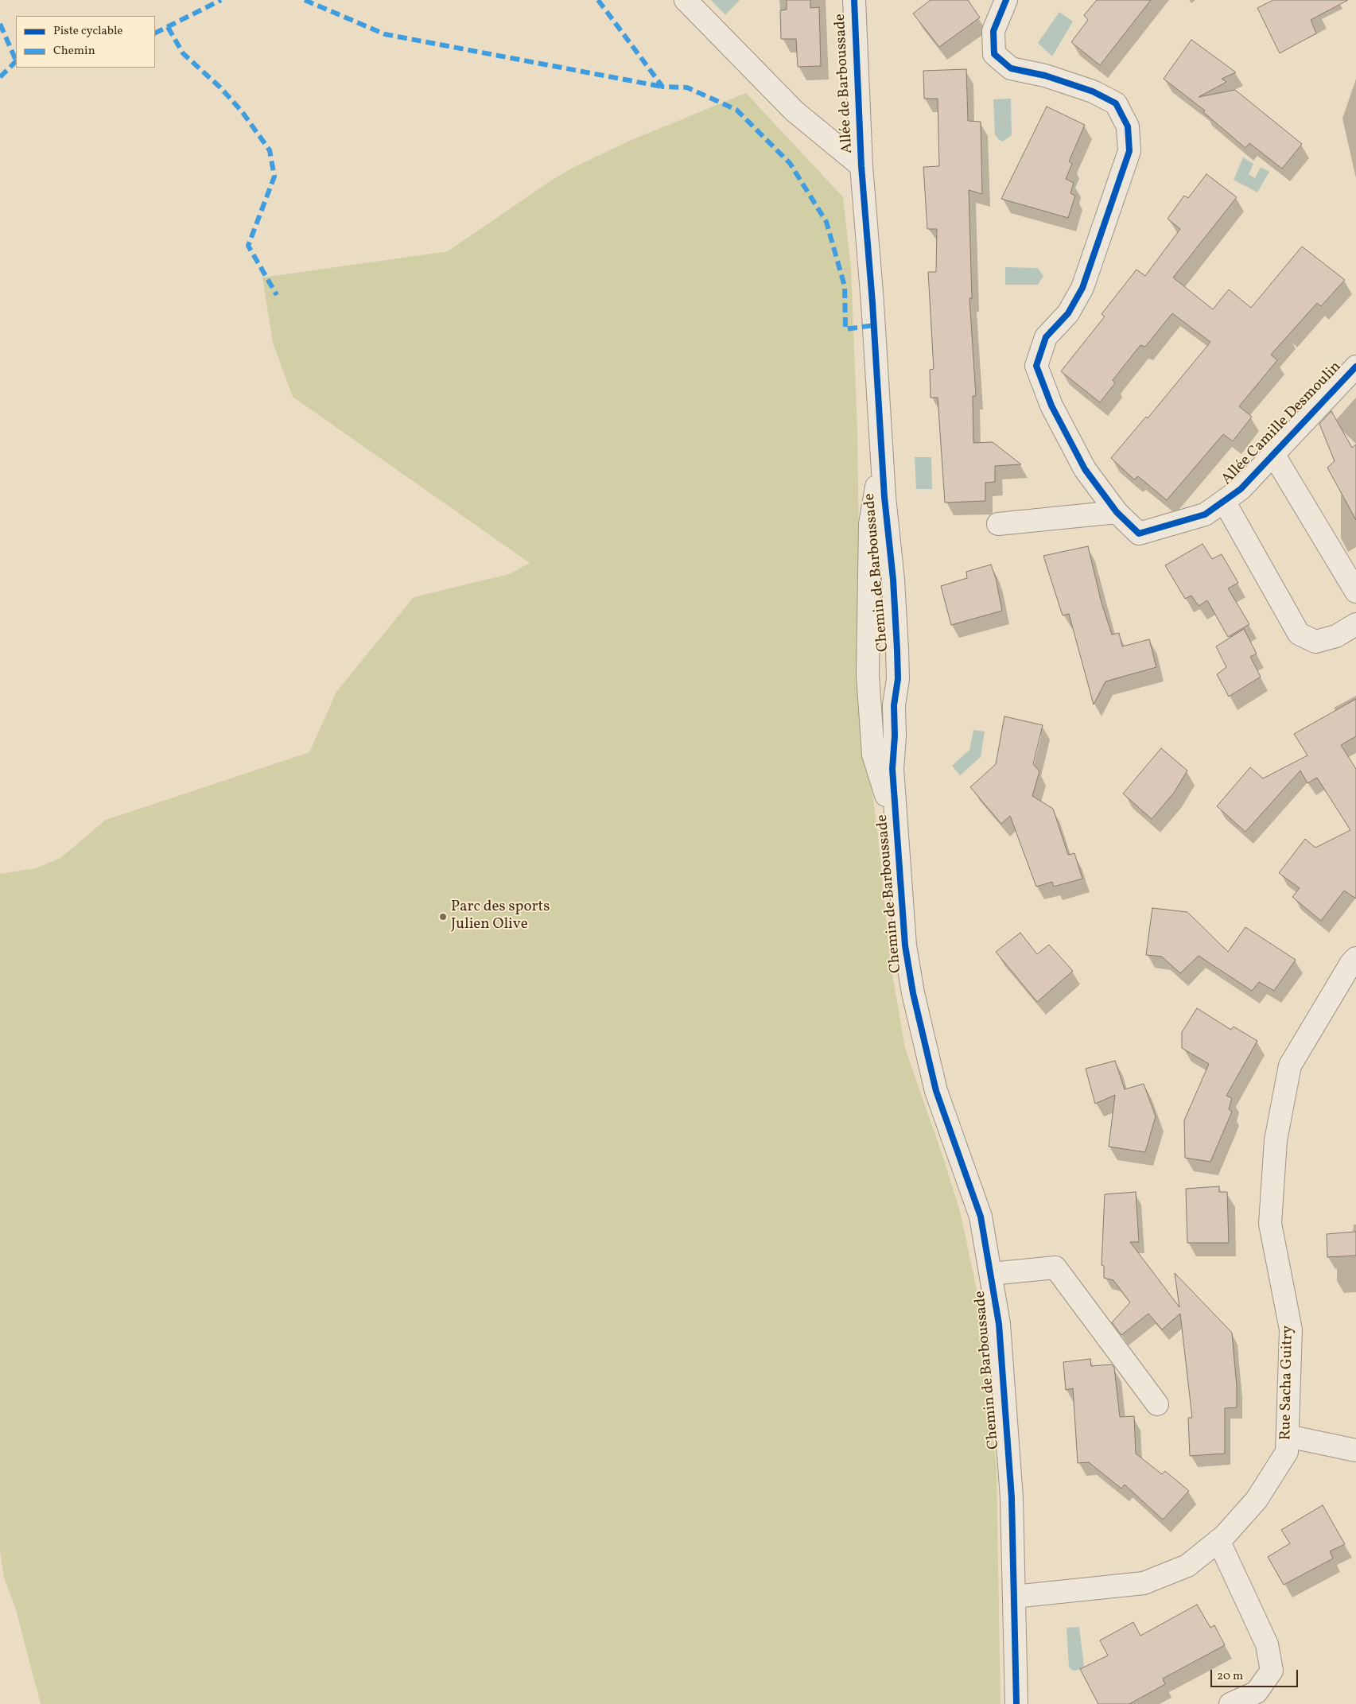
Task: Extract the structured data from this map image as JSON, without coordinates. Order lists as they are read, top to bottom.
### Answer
{
  "streets": {
    "street": [
      "Allée de Barboussade",
      "Allée Camille Desmoulin",
      "Chemin de Barboussade",
      "Rue Sacha Guitry"
    ]
  },
  "crossings": [
    ["Allée de Barboussade", "Chemin de Barboussade"],
    ["Chemin de Barboussade", "Rue Sacha Guitry"]
  ],
  "places": ["Parc des sports Julien Olive"],
  "legend": ["Piste cyclable", "Chemin"],
  "scale_bar": "20 m"
}
